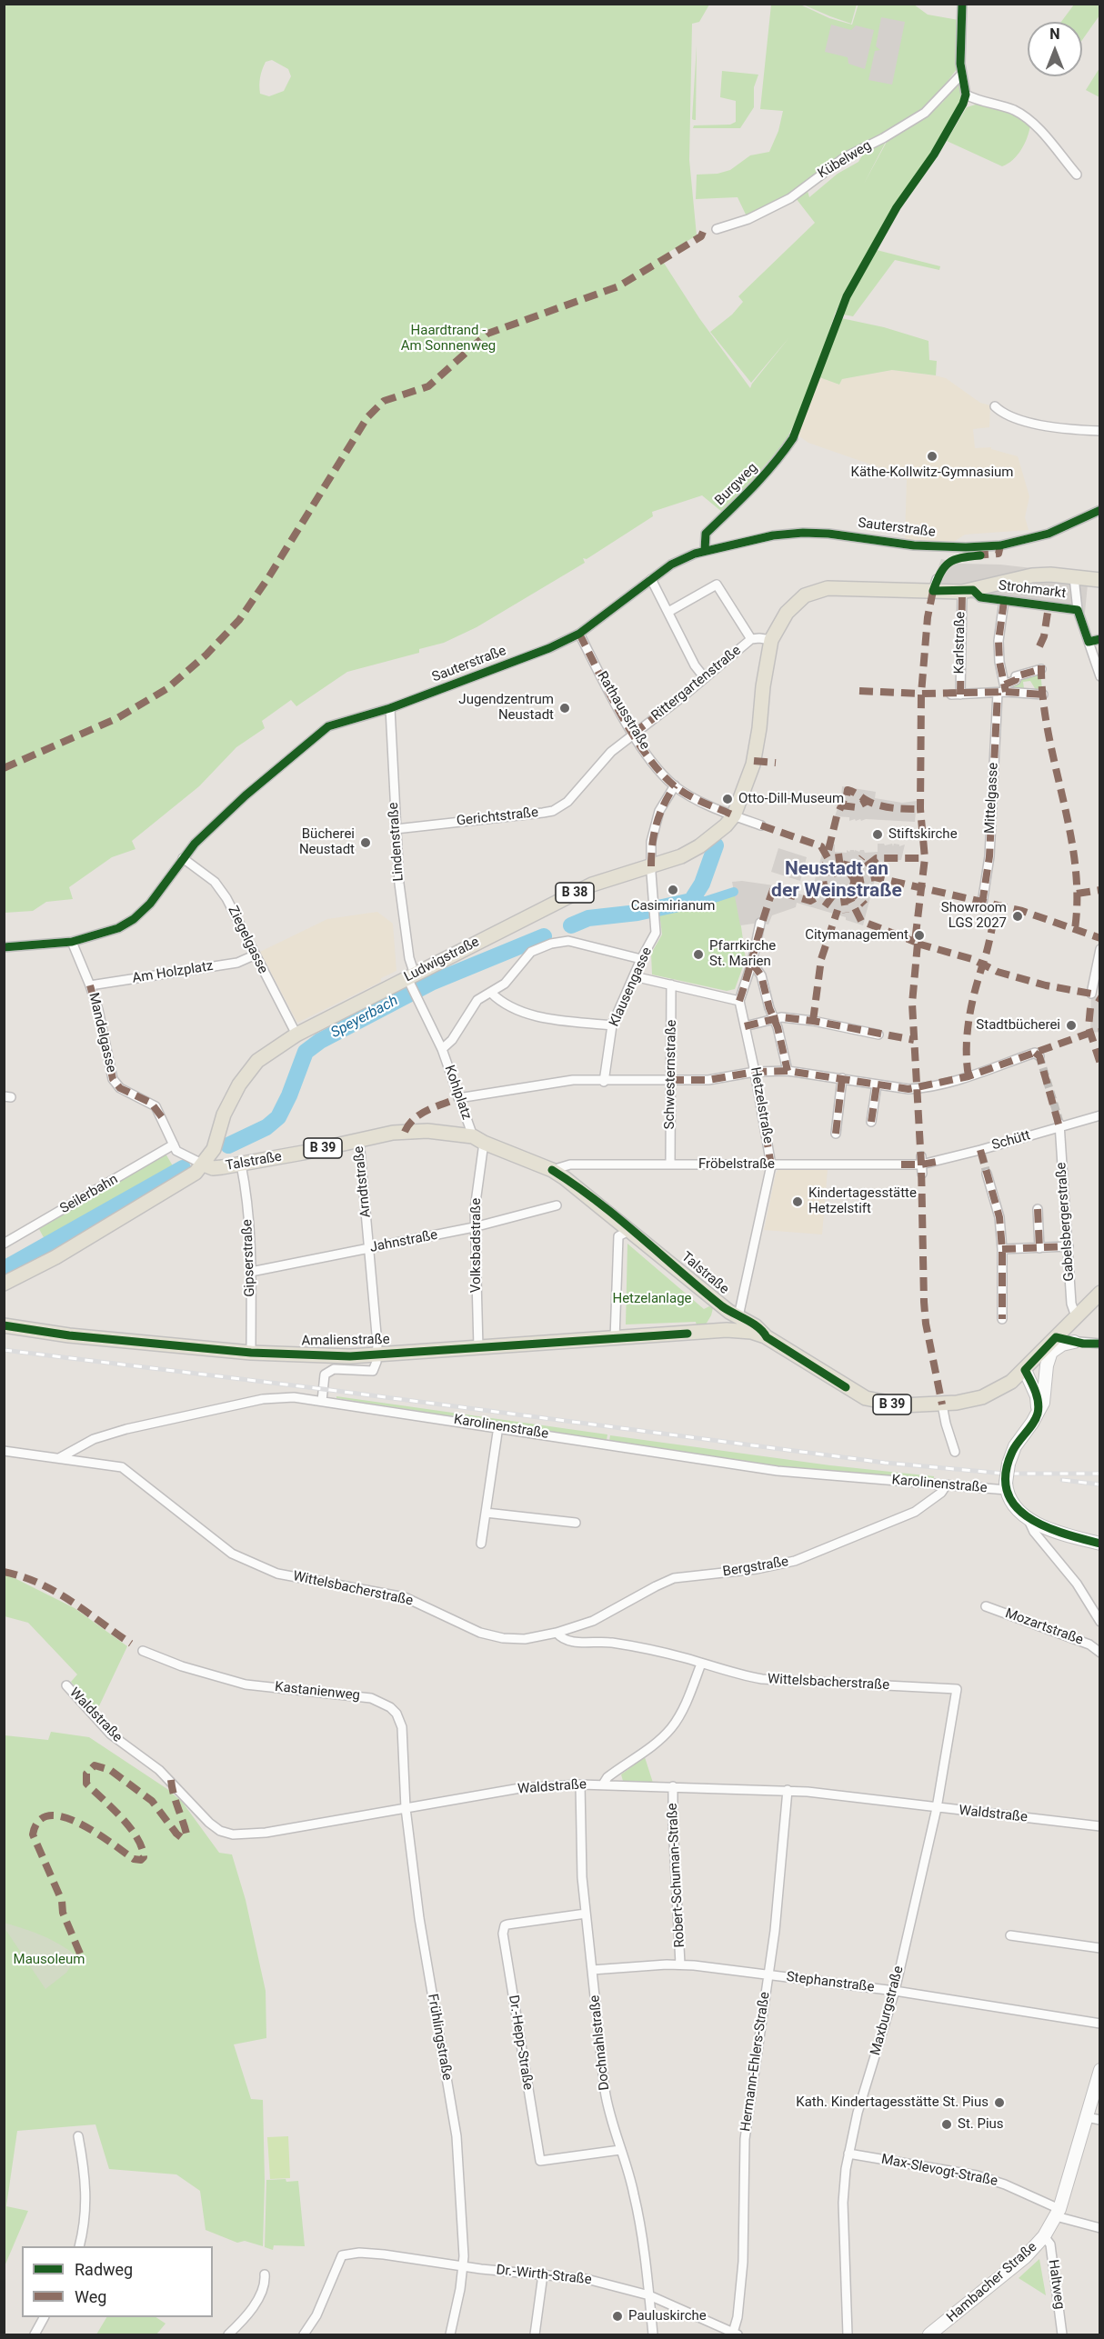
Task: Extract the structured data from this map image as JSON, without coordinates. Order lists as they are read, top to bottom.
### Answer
{
  "streets": {
    "main road": [
      "Strohmarkt",
      "B 38",
      "Ludwigstraße",
      "B 39",
      "Talstraße",
      "Amalienstraße"
    ],
    "street": [
      "Kübelweg",
      "Burgweg",
      "Sauterstraße",
      "Karlstraße",
      "Rittergartenstraße",
      "Rathausstraße",
      "Mittelgasse",
      "Gerichtstraße",
      "Lindenstraße",
      "Ziegelgasse",
      "Am Holzplatz",
      "Klausengasse",
      "Mandelgasse",
      "Schwesternstraße",
      "Kohlplatz",
      "Hetzelstraße",
      "Schütt",
      "Fröbelstraße",
      "Arndtstraße",
      "Seilerbahn",
      "Gabelsbergerstraße",
      "Jahnstraße",
      "Volksbadstraße",
      "Gipserstraße",
      "Karolinenstraße",
      "Bergstraße",
      "Wittelsbacherstraße",
      "Mozartstraße",
      "Kastanienweg",
      "Waldstraße",
      "Robert-Schuman-Straße",
      "Stephanstraße",
      "Maxburgstraße",
      "Frühlingstraße",
      "Dr.-Hepp-Straße",
      "Dochnahlstraße",
      "Hermann-Ehlers-Straße",
      "Max-Slevogt-Straße",
      "Dr.-Wirth-Straße",
      "Hambacher Straße",
      "Haltweg"
    ]
  },
  "crossings": [
    ["Burgweg", "Sauterstraße"],
    ["Sauterstraße", "Rathausstraße"],
    ["Sauterstraße", "Lindenstraße"],
    ["Sauterstraße", "Ziegelgasse"],
    ["Sauterstraße", "Mandelgasse"],
    ["Strohmarkt", "Karlstraße"],
    ["Strohmarkt", "Rittergartenstraße"],
    ["Strohmarkt", "Mittelgasse"],
    ["Strohmarkt", "B 38"],
    ["Karlstraße", "Mittelgasse"],
    ["Rittergartenstraße", "Rathausstraße"],
    ["Rittergartenstraße", "Gerichtstraße"],
    ["Rittergartenstraße", "B 38"],
    ["Rathausstraße", "Gerichtstraße"],
    ["Rathausstraße", "B 38"],
    ["Rathausstraße", "Ludwigstraße"],
    ["Rathausstraße", "Klausengasse"],
    ["Gerichtstraße", "Lindenstraße"],
    ["Lindenstraße", "Ludwigstraße"],
    ["Lindenstraße", "Kohlplatz"],
    ["B 38", "Ludwigstraße"],
    ["Ziegelgasse", "Ludwigstraße"],
    ["Ziegelgasse", "Am Holzplatz"],
    ["Ludwigstraße", "Klausengasse"],
    ["Ludwigstraße", "Mandelgasse"],
    ["Ludwigstraße", "Kohlplatz"],
    ["Ludwigstraße", "Talstraße"],
    ["Am Holzplatz", "Mandelgasse"],
    ["Klausengasse", "Kohlplatz"],
    ["Mandelgasse", "Talstraße"],
    ["Mandelgasse", "Seilerbahn"],
    ["Schwesternstraße", "Fröbelstraße"],
    ["Kohlplatz", "Talstraße"],
    ["Kohlplatz", "Volksbadstraße"],
    ["Hetzelstraße", "Talstraße"],
    ["Hetzelstraße", "Fröbelstraße"],
    ["Schütt", "Fröbelstraße"],
    ["Schütt", "Gabelsbergerstraße"],
    ["B 39", "Talstraße"],
    ["B 39", "Gabelsbergerstraße"],
    ["Talstraße", "Fröbelstraße"],
    ["Talstraße", "Arndtstraße"],
    ["Talstraße", "Volksbadstraße"],
    ["Talstraße", "Gipserstraße"],
    ["Talstraße", "Amalienstraße"],
    ["Arndtstraße", "Jahnstraße"],
    ["Arndtstraße", "Amalienstraße"],
    ["Jahnstraße", "Volksbadstraße"],
    ["Jahnstraße", "Gipserstraße"],
    ["Volksbadstraße", "Amalienstraße"],
    ["Gipserstraße", "Amalienstraße"],
    ["Karolinenstraße", "Bergstraße"],
    ["Karolinenstraße", "Wittelsbacherstraße"],
    ["Bergstraße", "Wittelsbacherstraße"],
    ["Wittelsbacherstraße", "Maxburgstraße"],
    ["Kastanienweg", "Waldstraße"],
    ["Kastanienweg", "Frühlingstraße"],
    ["Waldstraße", "Robert-Schuman-Straße"],
    ["Waldstraße", "Maxburgstraße"],
    ["Waldstraße", "Frühlingstraße"],
    ["Waldstraße", "Dochnahlstraße"],
    ["Waldstraße", "Hermann-Ehlers-Straße"],
    ["Robert-Schuman-Straße", "Stephanstraße"],
    ["Stephanstraße", "Maxburgstraße"],
    ["Stephanstraße", "Dochnahlstraße"],
    ["Stephanstraße", "Hermann-Ehlers-Straße"],
    ["Maxburgstraße", "Max-Slevogt-Straße"],
    ["Frühlingstraße", "Dr.-Wirth-Straße"],
    ["Dr.-Hepp-Straße", "Dochnahlstraße"],
    ["Dochnahlstraße", "Dr.-Wirth-Straße"],
    ["Hermann-Ehlers-Straße", "Dr.-Wirth-Straße"],
    ["Max-Slevogt-Straße", "Hambacher Straße"],
    ["Hambacher Straße", "Haltweg"]
  ],
  "districts": ["Neustadt an der Weinstraße"],
  "water": ["Speyerbach"],
  "parks": ["Haardtrand - Am Sonnenweg", "Hetzelanlage", "Mausoleum"],
  "places": [
    "Käthe-Kollwitz-Gymnasium",
    "Jugendzentrum Neustadt",
    "Otto-Dill-Museum",
    "Stiftskirche",
    "Bücherei Neustadt",
    "Casimirianum",
    "Showroom LGS 2027",
    "Citymanagement",
    "Pfarrkirche St. Marien",
    "Stadtbücherei",
    "Kindertagesstätte Hetzelstift",
    "Kath. Kindertagesstätte St. Pius",
    "St. Pius",
    "Pauluskirche"
  ],
  "legend": ["Radweg", "Weg"],
  "north": "top"
}
